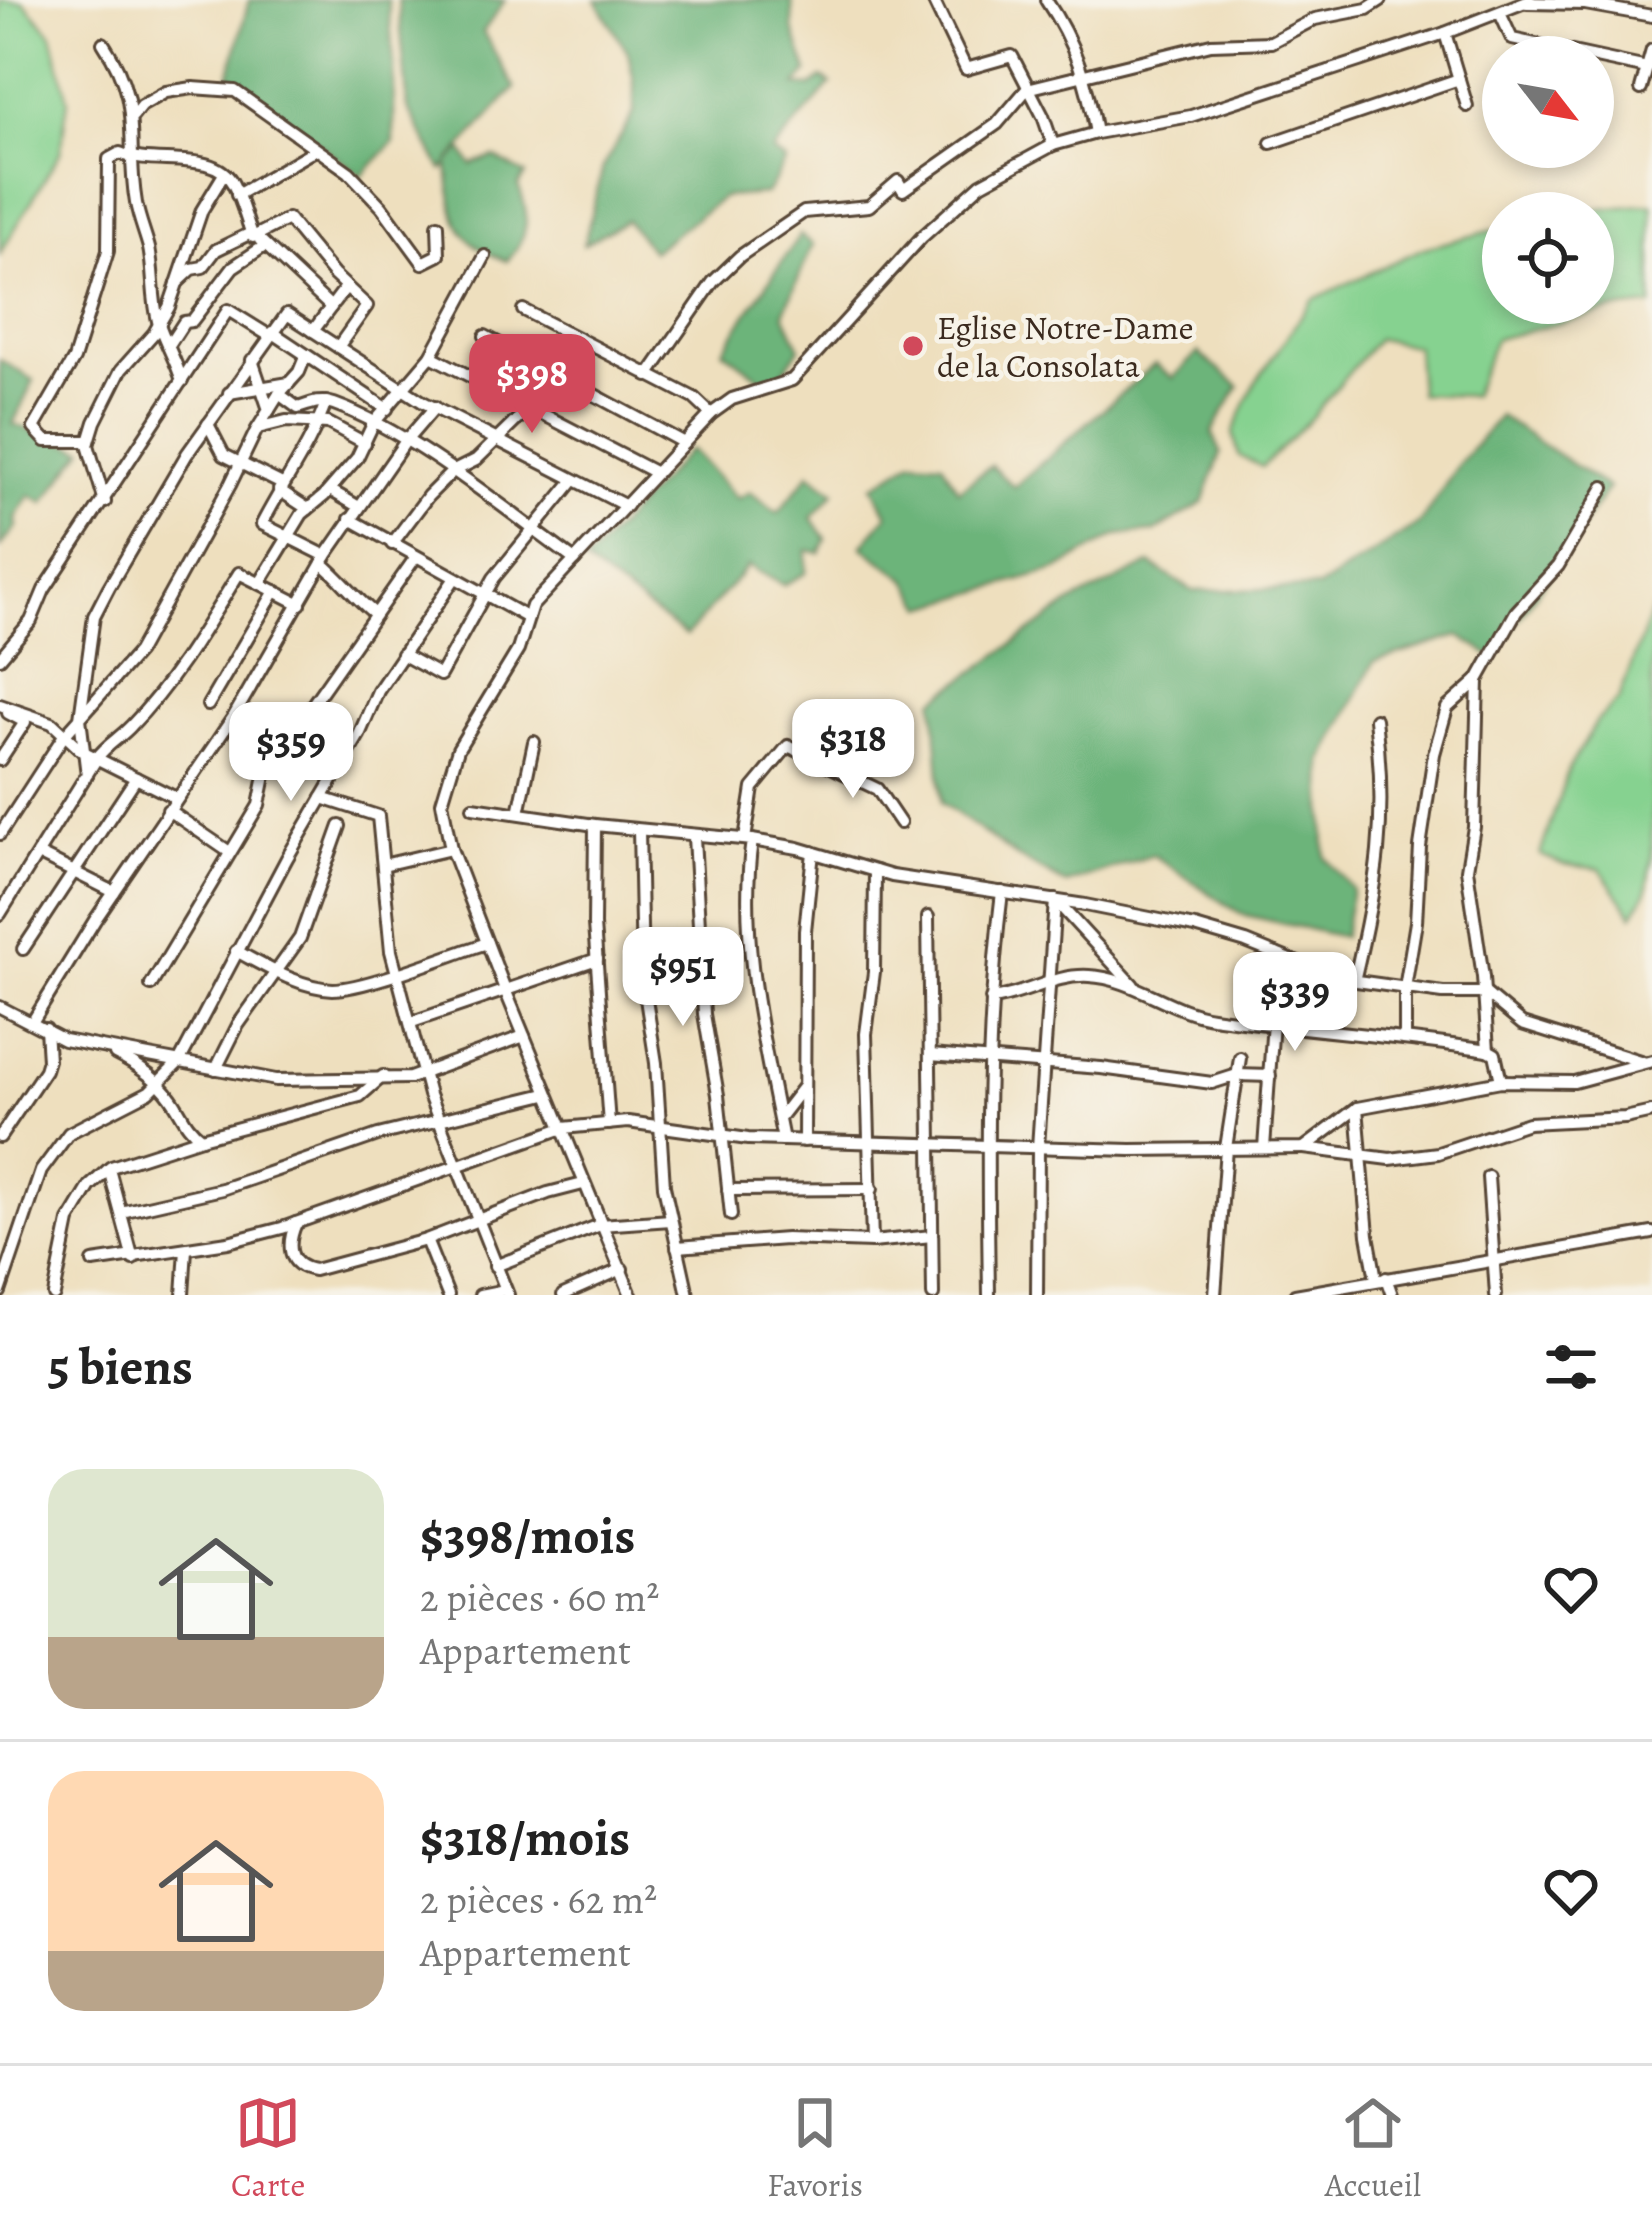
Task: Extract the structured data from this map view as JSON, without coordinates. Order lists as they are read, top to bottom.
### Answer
{
  "places": ["Eglise Notre-Dame de la Consolata"],
  "north": "bottom right",
  "page": {
    "price": [
      "$398",
      "$318",
      "$359",
      "$951",
      "$339"
    ],
    "heading": "5 biens",
    "list": [
      {
        "name": "$398/mois",
        "note": "2 pièces · 60 m² · Appartement"
      },
      {
        "name": "$318/mois",
        "note": "2 pièces · 62 m² · Appartement"
      }
    ],
    "tabs": ["Carte", "Favoris", "Accueil"]
  }
}
